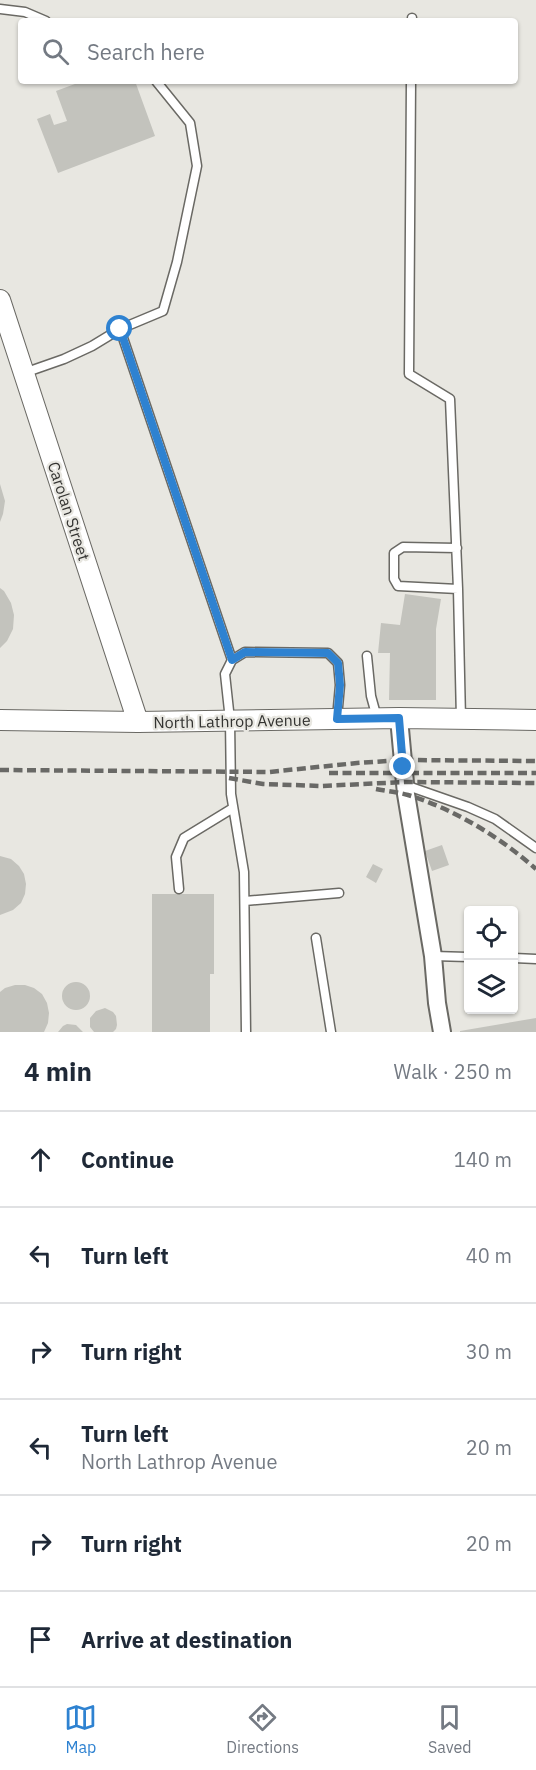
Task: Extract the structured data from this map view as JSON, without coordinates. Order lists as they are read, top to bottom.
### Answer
{
  "streets": {
    "street": ["Carolan Street", "North Lathrop Avenue"]
  },
  "crossings": [
    ["Carolan Street", "North Lathrop Avenue"]
  ],
  "page": {
    "search": "Search here",
    "heading": ["4 min", "Walk · 250 m"],
    "list": [
      ["Continue", "140 m"],
      ["Turn left", "40 m"],
      ["Turn right", "30 m"],
      ["Turn left", "North Lathrop Avenue", "20 m"],
      ["Turn right", "20 m"],
      "Arrive at destination"
    ],
    "nav": ["Map", "Directions", "Saved"]
  }
}
